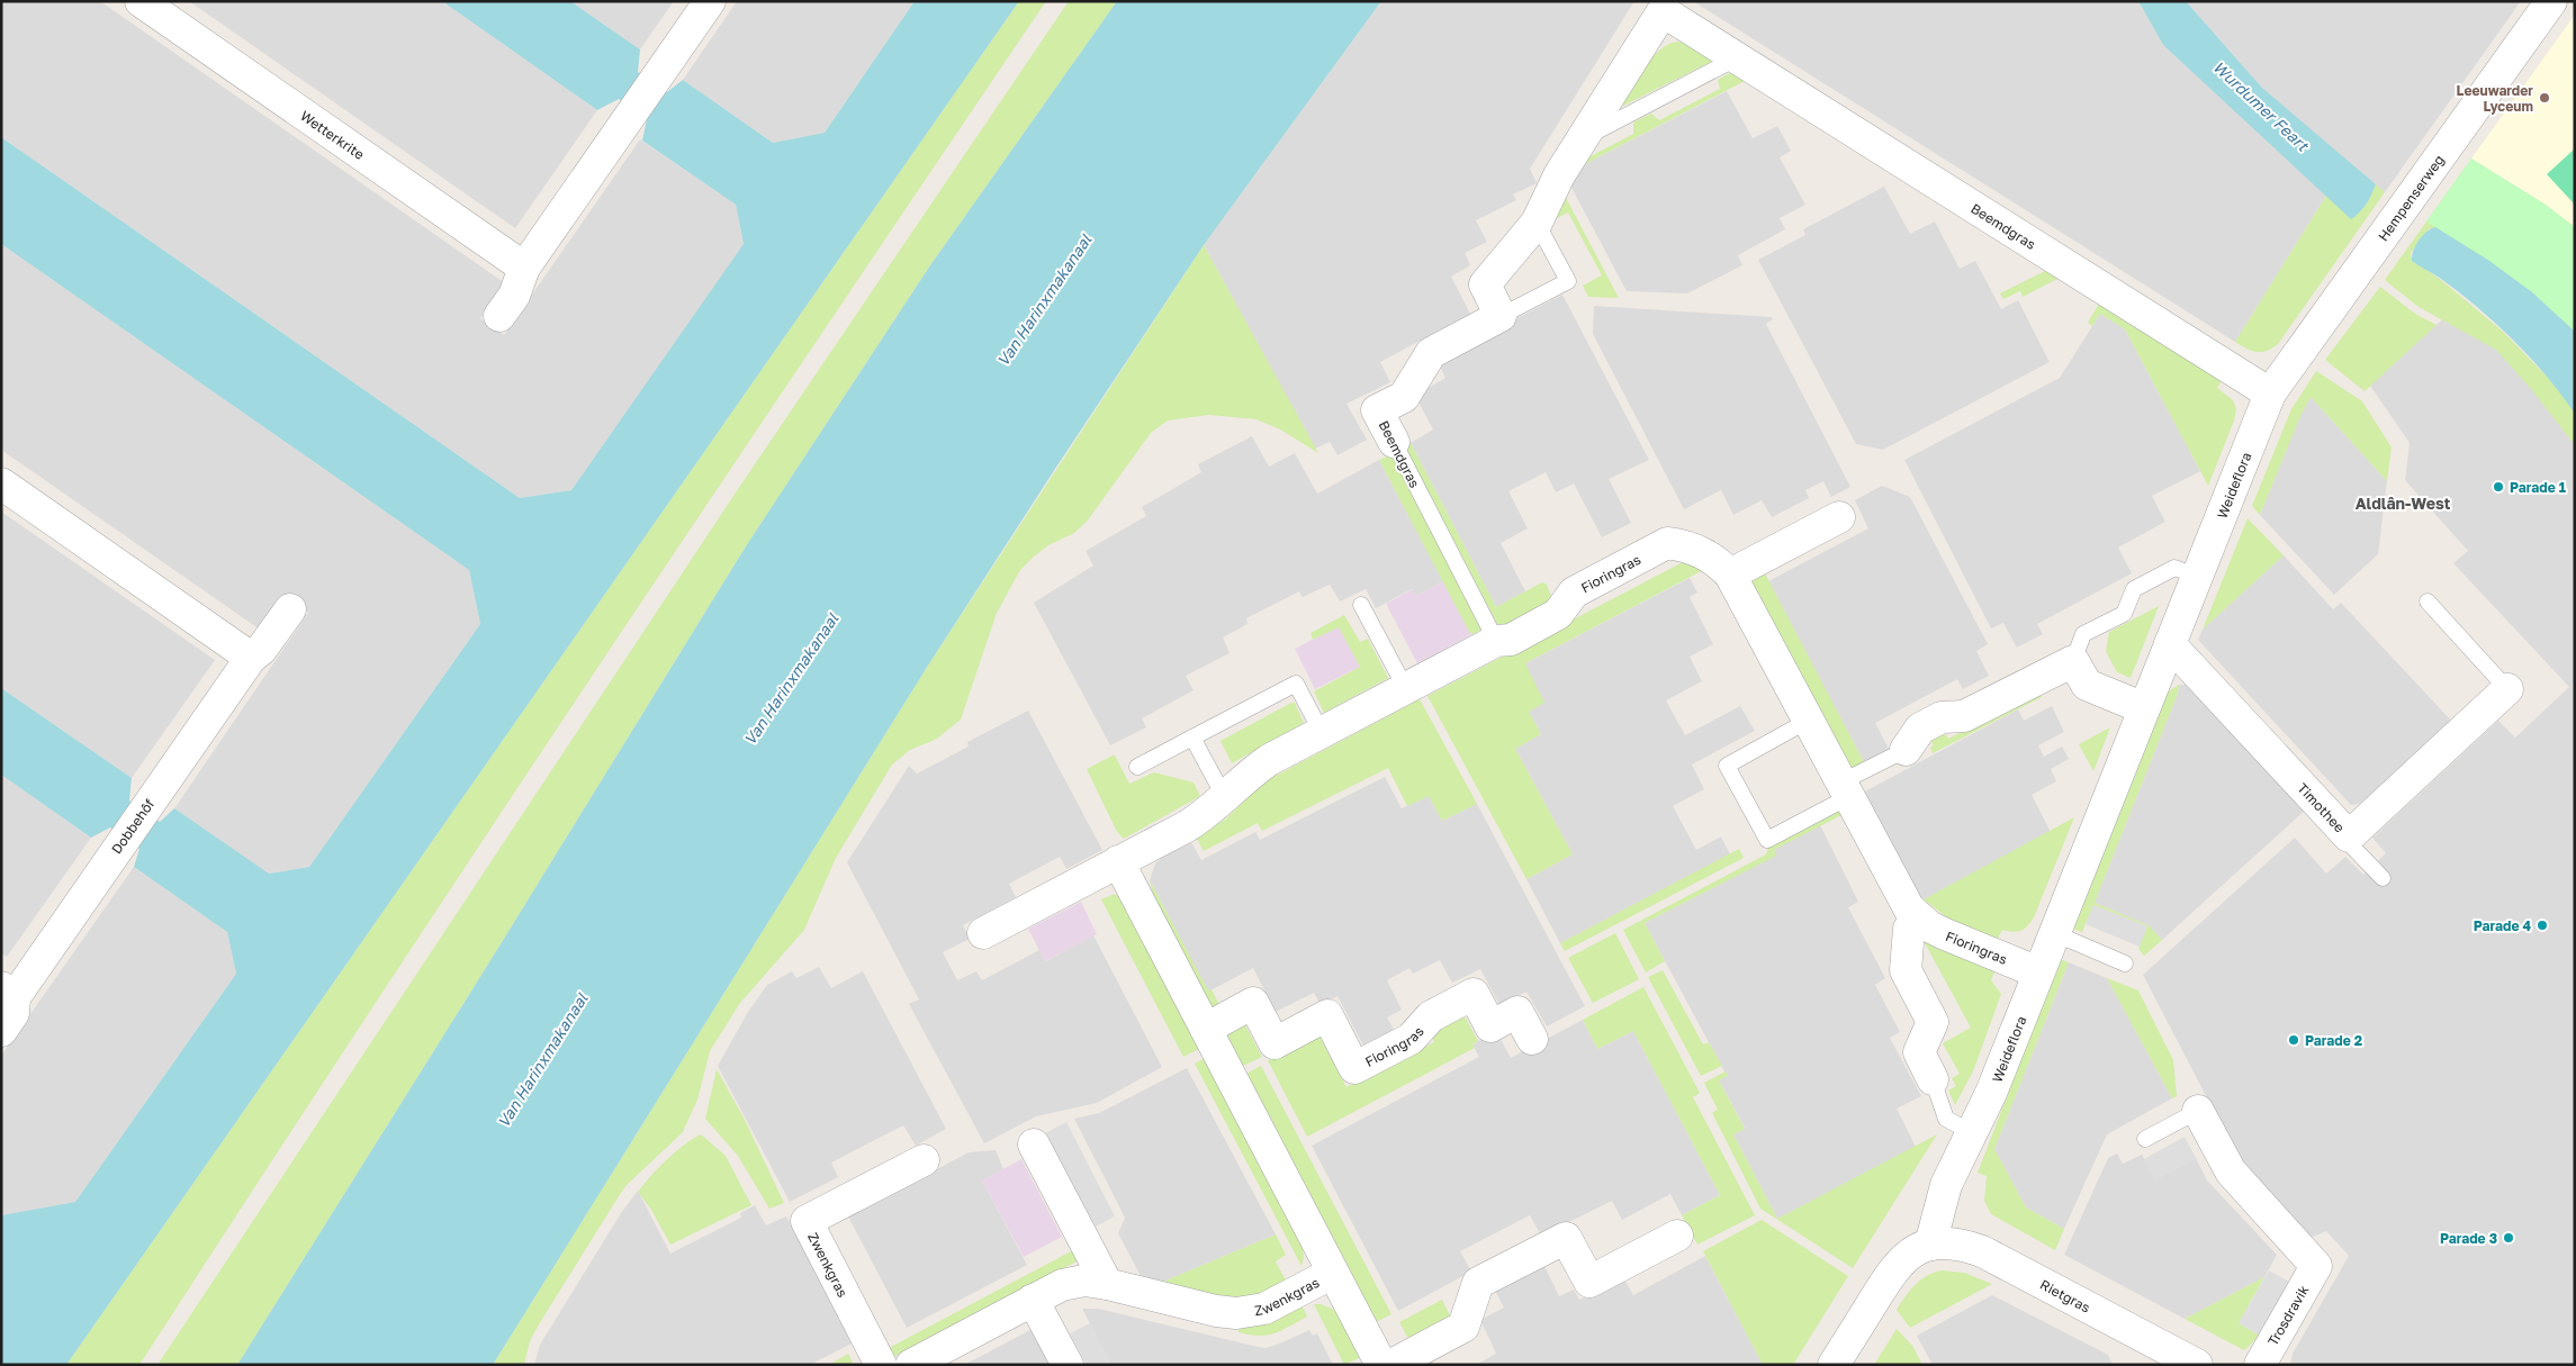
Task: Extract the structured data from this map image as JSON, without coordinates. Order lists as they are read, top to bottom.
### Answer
{
  "streets": {
    "street": [
      "Wetterkrite",
      "Hempenserweg",
      "Beemdgras",
      "Weideflora",
      "Fioringras",
      "Timothee",
      "Dobbehôf",
      "Zwenkgras",
      "Rietgras",
      "Trosdravik"
    ]
  },
  "crossings": [
    ["Hempenserweg", "Beemdgras"],
    ["Hempenserweg", "Weideflora"],
    ["Beemdgras", "Weideflora"],
    ["Beemdgras", "Fioringras"],
    ["Weideflora", "Fioringras"],
    ["Weideflora", "Timothee"],
    ["Weideflora", "Rietgras"]
  ],
  "districts": ["Aldlân-West"],
  "water": ["Wurdumer Feart", "Van Harinxmakanaal"],
  "places": [
    "Leeuwarder Lyceum",
    "Parade 1",
    "Parade 4",
    "Parade 2",
    "Parade 3"
  ]
}
